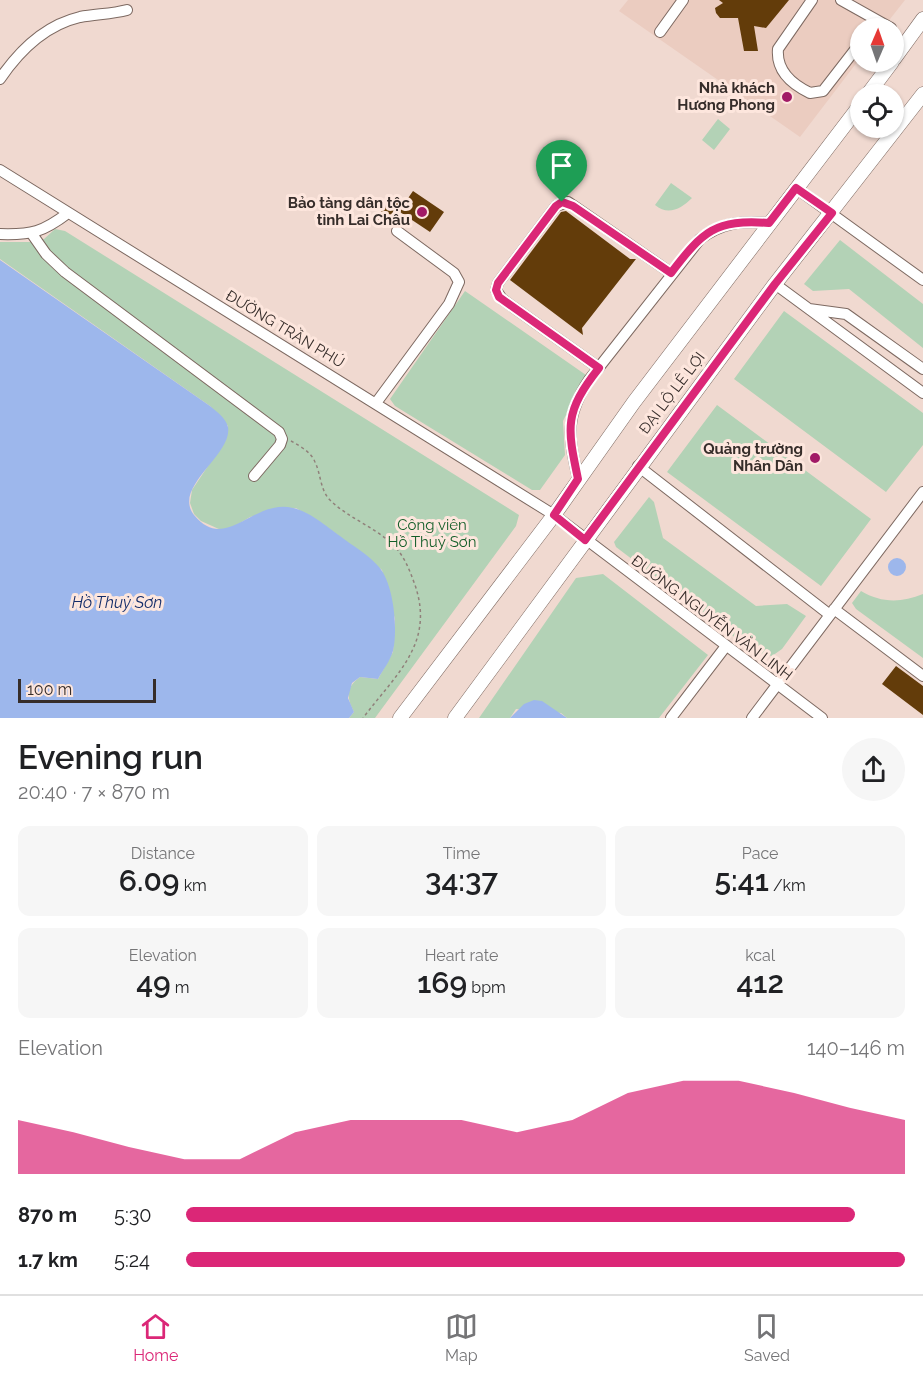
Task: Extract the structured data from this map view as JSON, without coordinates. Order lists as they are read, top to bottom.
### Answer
{
  "streets": {
    "main road": ["ĐẠI LỘ LÊ LỢI"],
    "street": ["ĐƯỜNG TRẦN PHÚ", "ĐƯỜNG NGUYỄN VĂN LINH"]
  },
  "crossings": [
    ["ĐƯỜNG TRẦN PHÚ", "ĐẠI LỘ LÊ LỢI"],
    ["ĐƯỜNG TRẦN PHÚ", "ĐƯỜNG NGUYỄN VĂN LINH"],
    ["ĐẠI LỘ LÊ LỢI", "ĐƯỜNG NGUYỄN VĂN LINH"]
  ],
  "water": ["Hồ Thuỷ Sơn"],
  "parks": ["Công viên Hồ Thuỷ Sơn"],
  "places": ["Nhà khách Hương Phong", "Bảo tàng dân tộc tỉnh Lai Châu", "Quảng trường Nhân Dân"],
  "scale_bar": "100 m",
  "north": "top",
  "page": {
    "scale": "100 m",
    "heading": ["Evening run", "20:40 · 7 × 870 m"],
    "stats": [
      ["Distance", "6.09 km"],
      ["Time", "34:37"],
      ["Pace", "5:41 /km"],
      ["Elevation", "49 m"],
      ["Heart rate", "169 bpm"],
      ["kcal", "412"]
    ],
    "chart": ["Elevation", "140–146 m"],
    "list": [
      {
        "name": "870 m",
        "note": "5:30"
      },
      {
        "name": "1.7 km",
        "note": "5:24"
      }
    ],
    "tabs": ["Home", "Map", "Saved"]
  }
}
